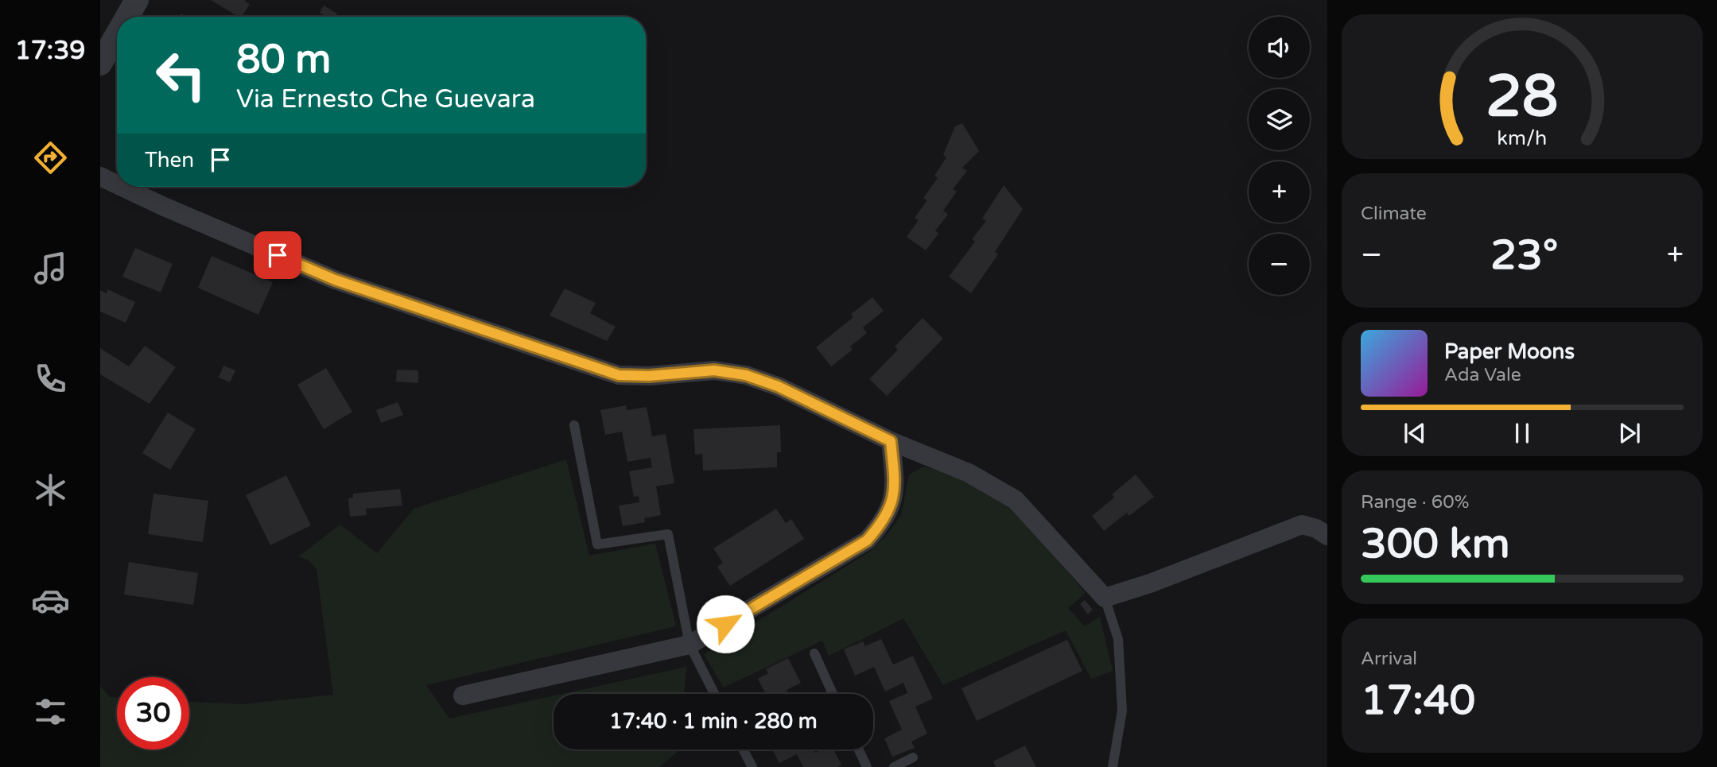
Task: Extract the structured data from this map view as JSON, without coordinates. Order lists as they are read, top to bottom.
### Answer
{
  "page": {
    "tabs": "17:39",
    "map_buttons": ["+", "−"],
    "turn": ["80 m", "Via Ernesto Che Guevara"],
    "then": "Then",
    "tile": [
      "Climate",
      ["Range · 60%", "300 km"],
      ["Arrival", "17:40"]
    ],
    "heat": ["−", "23°", "+"],
    "song": ["Paper Moons", "Ada Vale"],
    "limit": "30",
    "trip": "17:40 · 1 min · 280 m",
    "gauge": ["28", "km/h"]
  }
}
